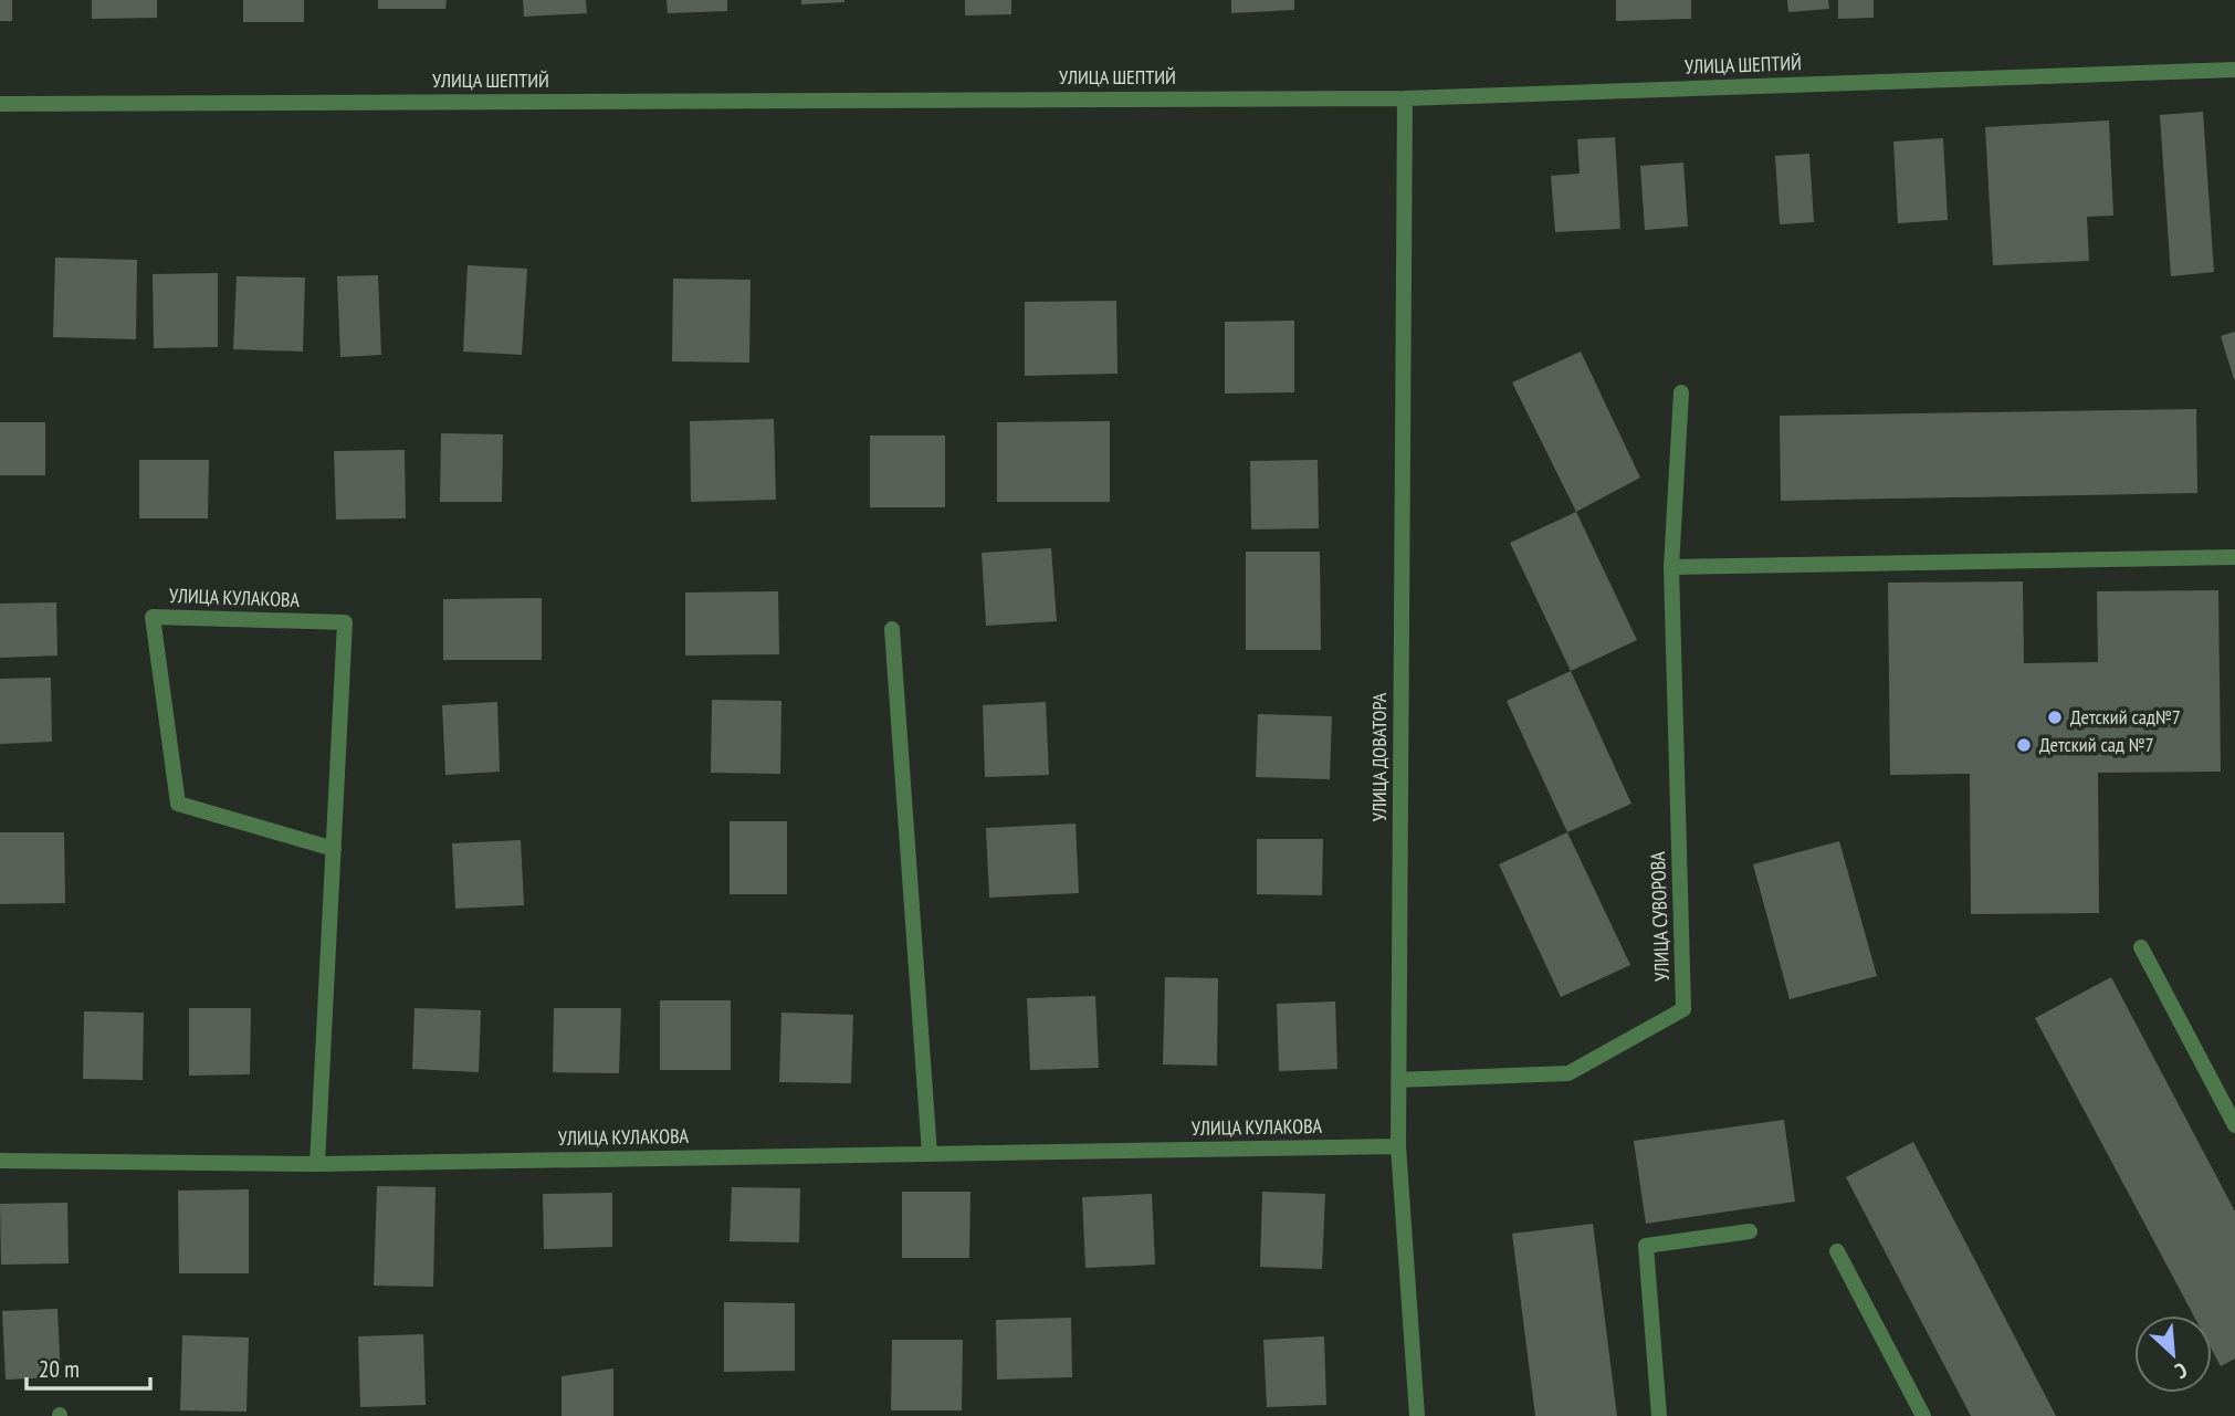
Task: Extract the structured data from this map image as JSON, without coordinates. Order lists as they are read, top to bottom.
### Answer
{
  "streets": {
    "street": [
      "УЛИЦА ШЕПТИЙ",
      "УЛИЦА КУЛАКОВА",
      "УЛИЦА ДОВАТОРА",
      "УЛИЦА СУВОРОВА"
    ]
  },
  "crossings": [
    ["УЛИЦА ШЕПТИЙ", "УЛИЦА ДОВАТОРА"],
    ["УЛИЦА КУЛАКОВА", "УЛИЦА ДОВАТОРА"],
    ["УЛИЦА ДОВАТОРА", "УЛИЦА СУВОРОВА"]
  ],
  "places": ["Детский сад№7", "Детский сад №7"],
  "scale_bar": "20 m",
  "north": "bottom right"
}
